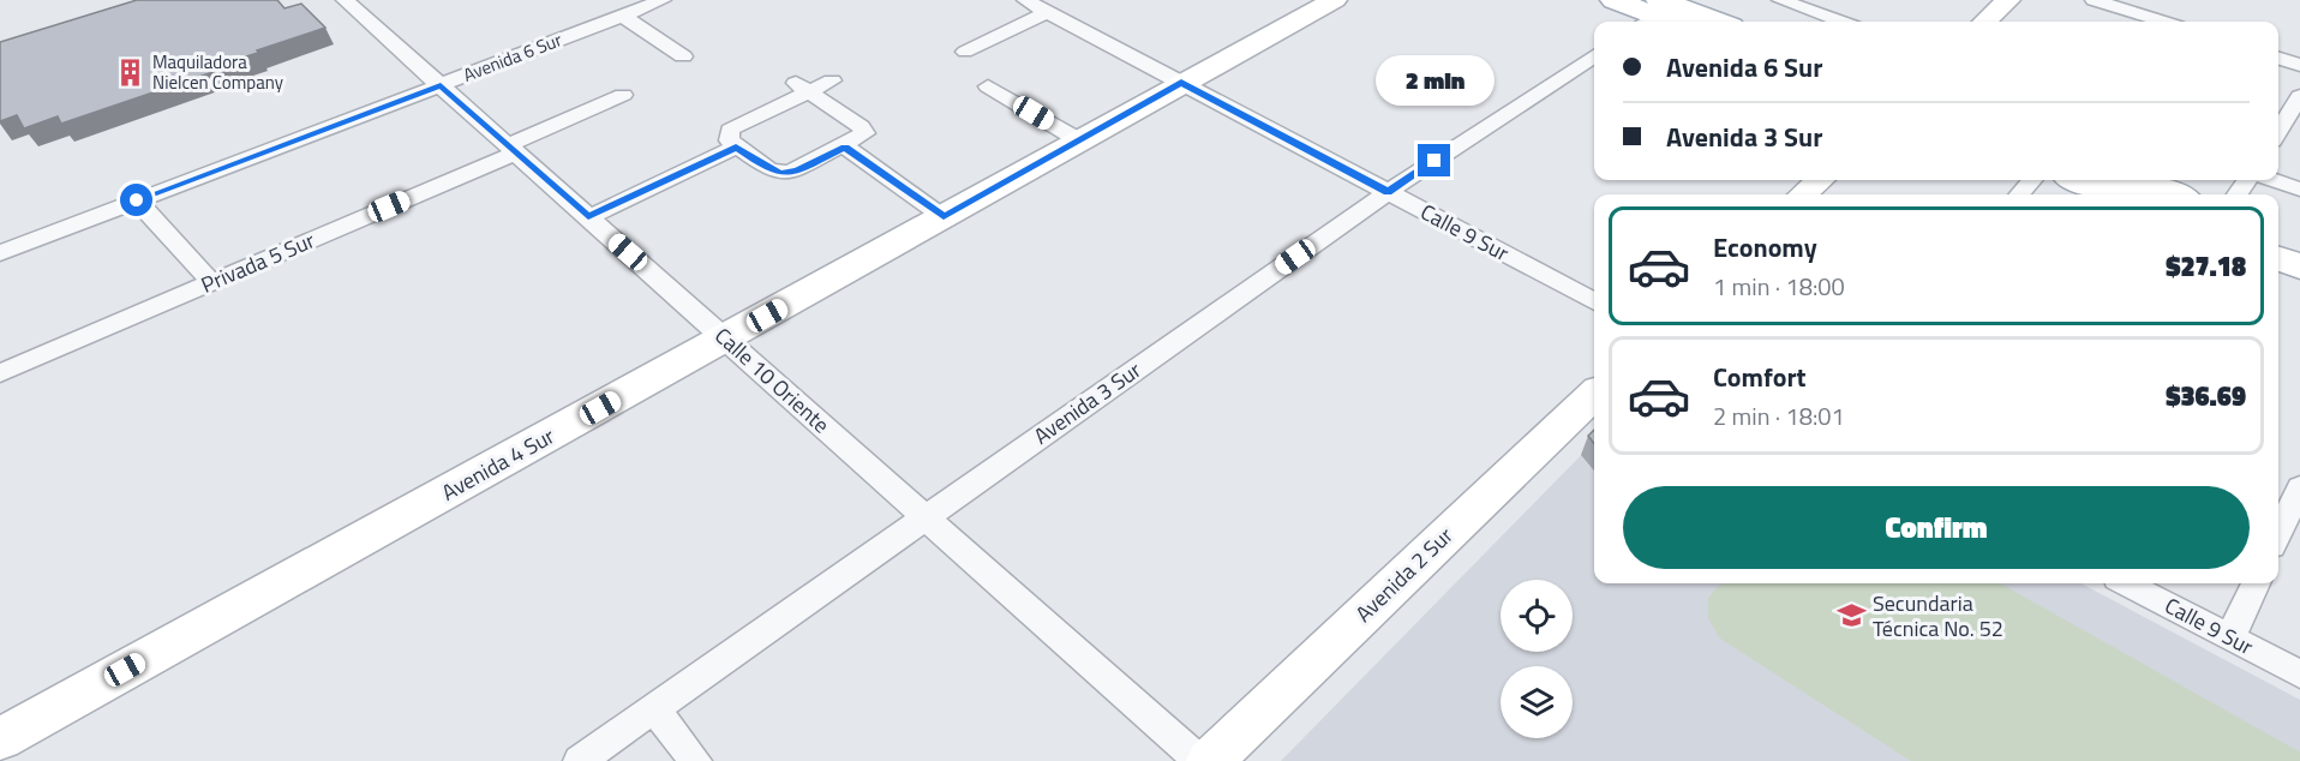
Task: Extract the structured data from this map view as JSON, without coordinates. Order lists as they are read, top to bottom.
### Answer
{
  "streets": {
    "street": [
      "Avenida 6 Sur",
      "Calle 9 Sur",
      "Privada 5 Sur",
      "Calle 10 Oriente",
      "Avenida 3 Sur",
      "Avenida 4 Sur",
      "Avenida 2 Sur"
    ]
  },
  "crossings": [
    ["Avenida 6 Sur", "Calle 10 Oriente"],
    ["Calle 9 Sur", "Avenida 3 Sur"],
    ["Calle 9 Sur", "Avenida 4 Sur"],
    ["Privada 5 Sur", "Calle 10 Oriente"],
    ["Calle 10 Oriente", "Avenida 3 Sur"],
    ["Calle 10 Oriente", "Avenida 4 Sur"]
  ],
  "places": {
    "building": ["Maquiladora Nielcen Company"],
    "school or university": ["Secundaria Técnica No. 52"]
  },
  "page": {
    "banner": ["Avenida 6 Sur", "Avenida 3 Sur"],
    "bubble": "2 min",
    "list": [
      {
        "name": "Economy",
        "note": "1 min · 18:00",
        "value": "$27.18"
      },
      {
        "name": "Comfort",
        "note": "2 min · 18:01",
        "value": "$36.69"
      }
    ],
    "buttons": "Confirm"
  }
}
